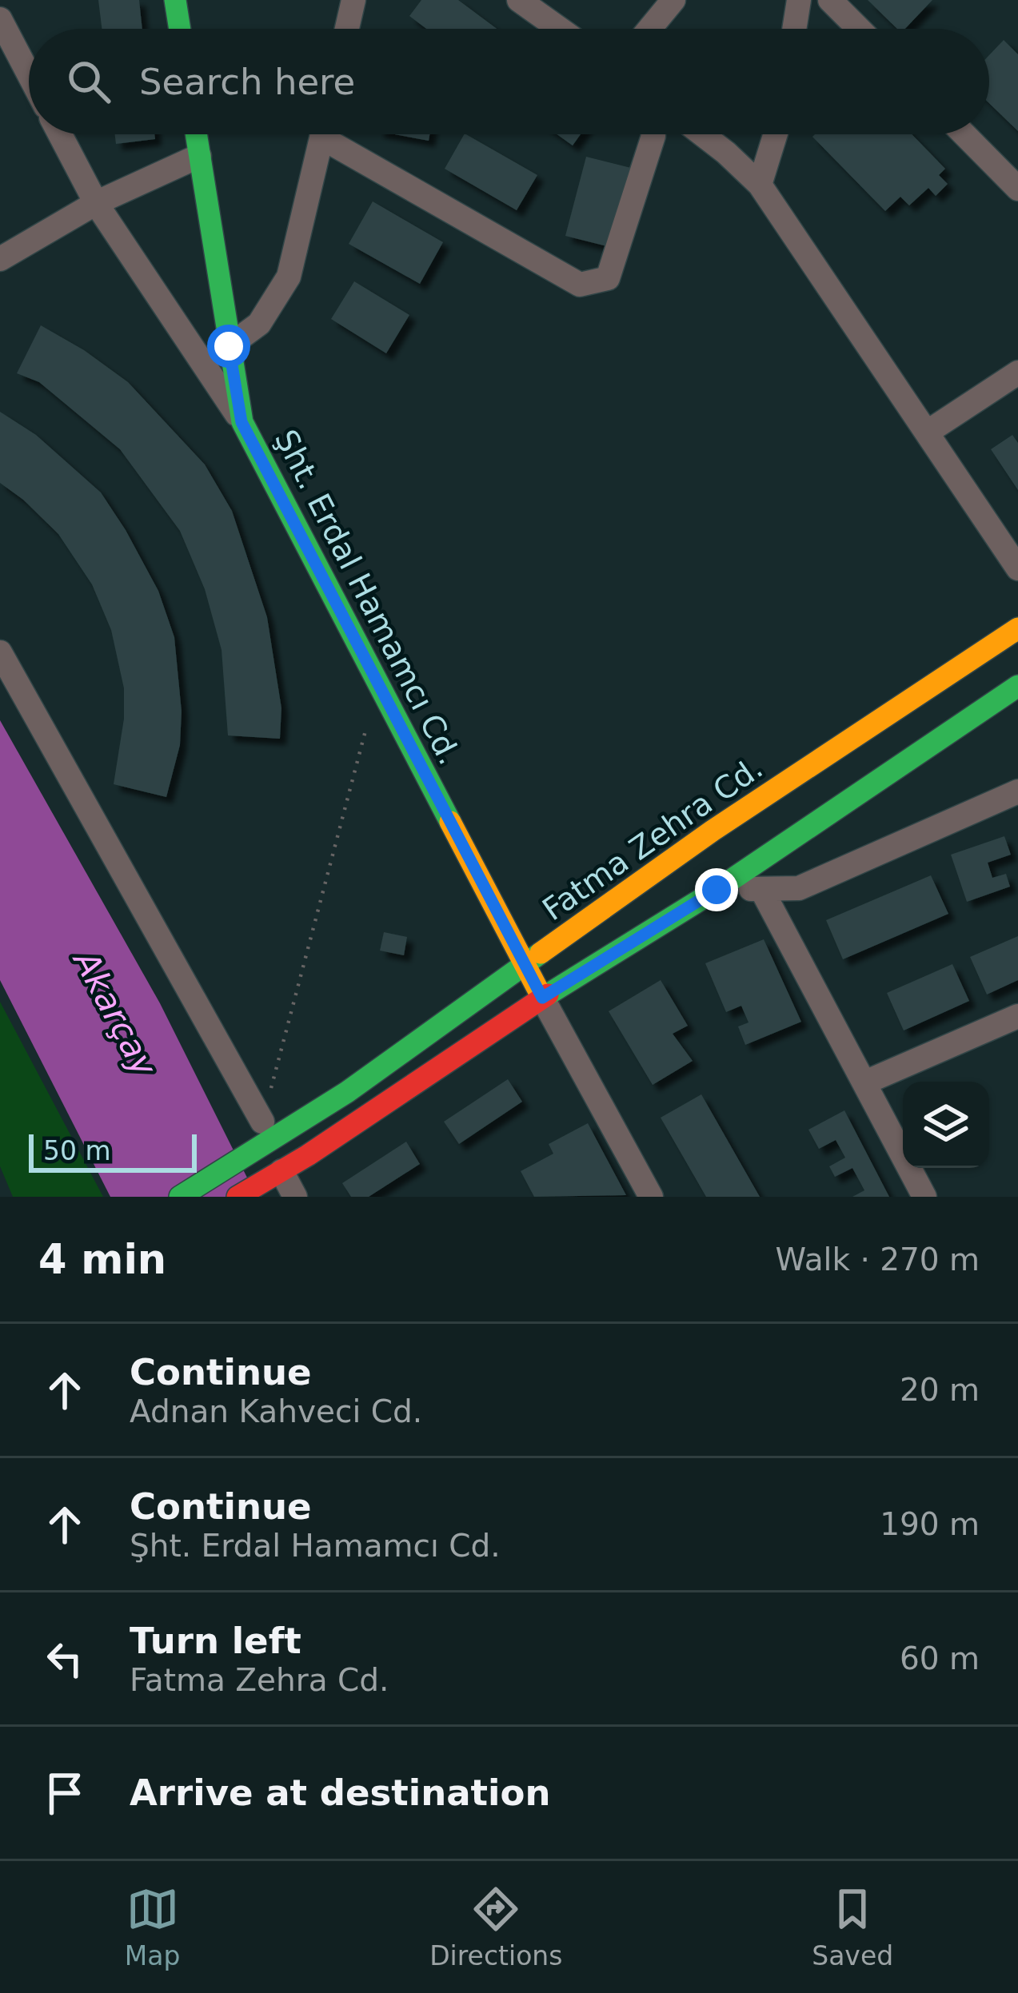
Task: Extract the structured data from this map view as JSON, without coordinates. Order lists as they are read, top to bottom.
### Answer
{
  "streets": {
    "main road": ["Şht. Erdal Hamamcı Cd.", "Fatma Zehra Cd."]
  },
  "crossings": [
    ["Şht. Erdal Hamamcı Cd.", "Fatma Zehra Cd."]
  ],
  "water": ["Akarçay"],
  "scale_bar": "50 m",
  "page": {
    "search": "Search here",
    "scale": "50 m",
    "heading": ["4 min", "Walk · 270 m"],
    "list": [
      ["Continue", "Adnan Kahveci Cd.", "20 m"],
      ["Continue", "Şht. Erdal Hamamcı Cd.", "190 m"],
      ["Turn left", "Fatma Zehra Cd.", "60 m"],
      "Arrive at destination"
    ],
    "nav": ["Map", "Directions", "Saved"]
  }
}
